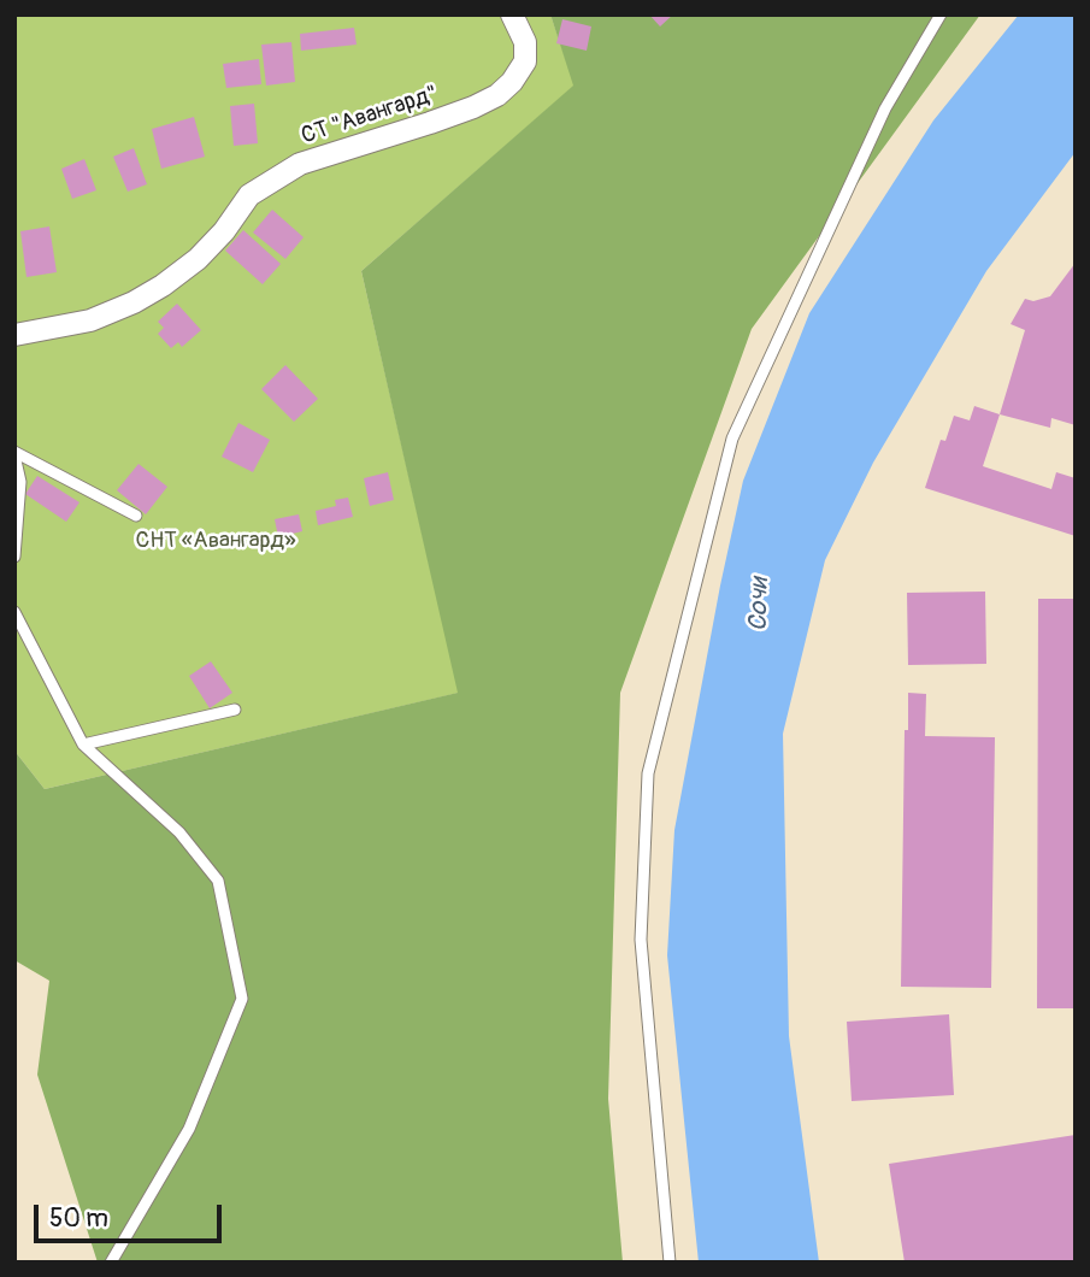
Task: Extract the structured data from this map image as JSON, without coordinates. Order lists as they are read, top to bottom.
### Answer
{
  "streets": {
    "street": ["СТ \"Авангард\""]
  },
  "water": ["Сочи"],
  "parks": ["СНТ «Авангард»"],
  "scale_bar": "50 m"
}
